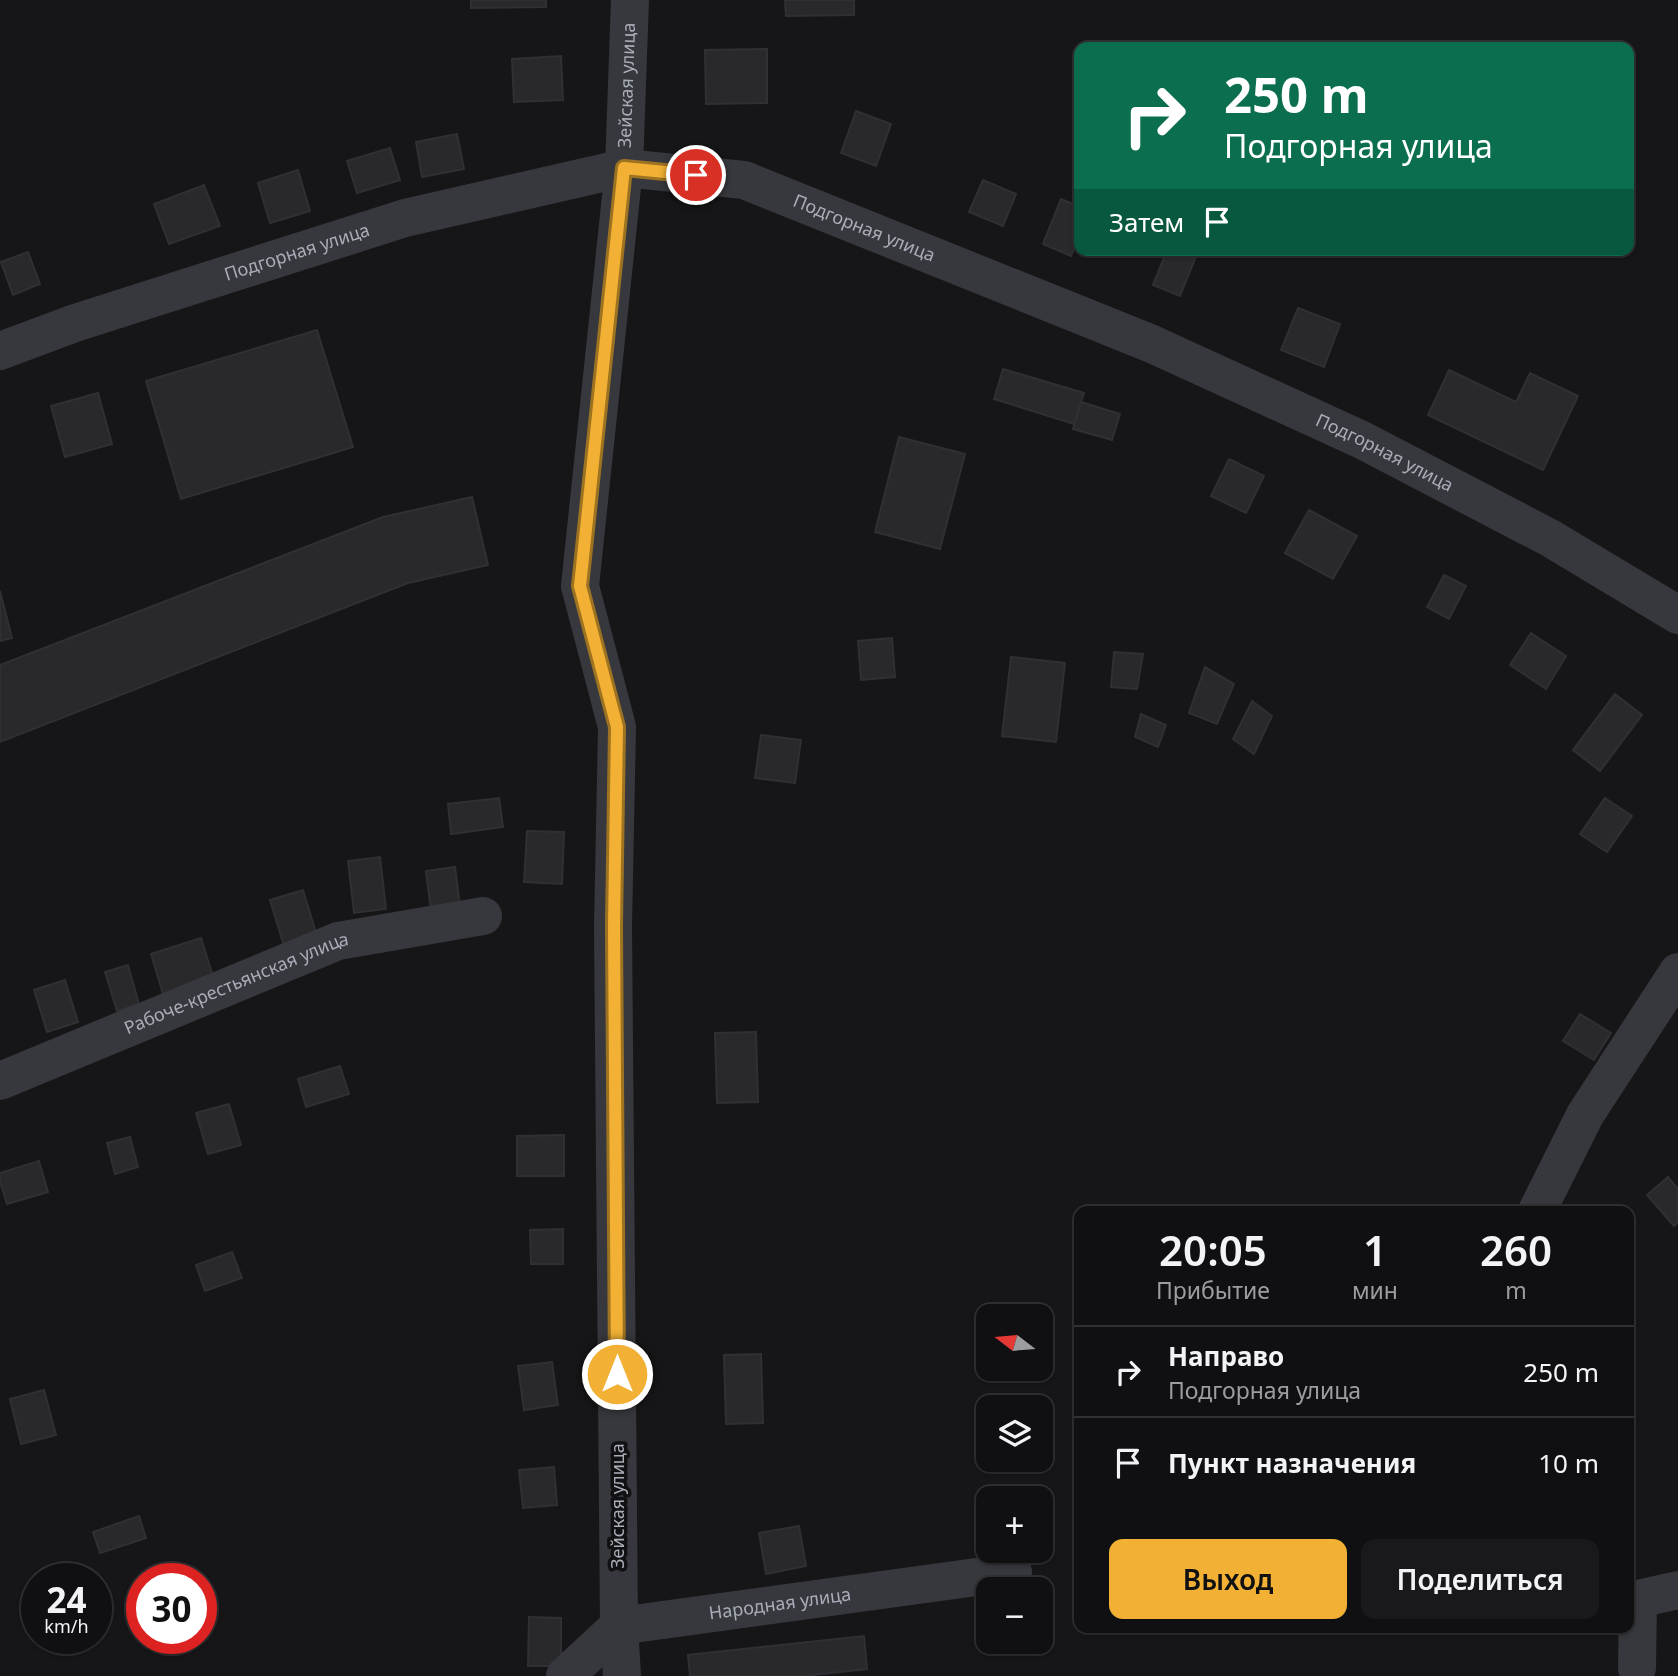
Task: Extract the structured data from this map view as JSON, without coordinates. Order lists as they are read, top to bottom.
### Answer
{
  "streets": {
    "street": [
      "Зейская улица",
      "Подгорная улица",
      "Рабоче-крестьянская улица",
      "Народная улица"
    ]
  },
  "crossings": [
    ["Зейская улица", "Подгорная улица"],
    ["Зейская улица", "Народная улица"]
  ],
  "north": "left",
  "page": {
    "turn": ["250 m", "Подгорная улица"],
    "then": "Затем",
    "eta": [
      "20:05",
      "Прибытие",
      "1",
      "мин",
      "260",
      "m"
    ],
    "map_buttons": ["+", "−"],
    "list": [
      {
        "name": "Направо",
        "note": "Подгорная улица",
        "value": "250 m"
      },
      {
        "name": "Пункт назначения",
        "value": "10 m"
      }
    ],
    "buttons": ["Выход", "Поделиться"],
    "speed": "24 km/h",
    "limit": "30"
  }
}
